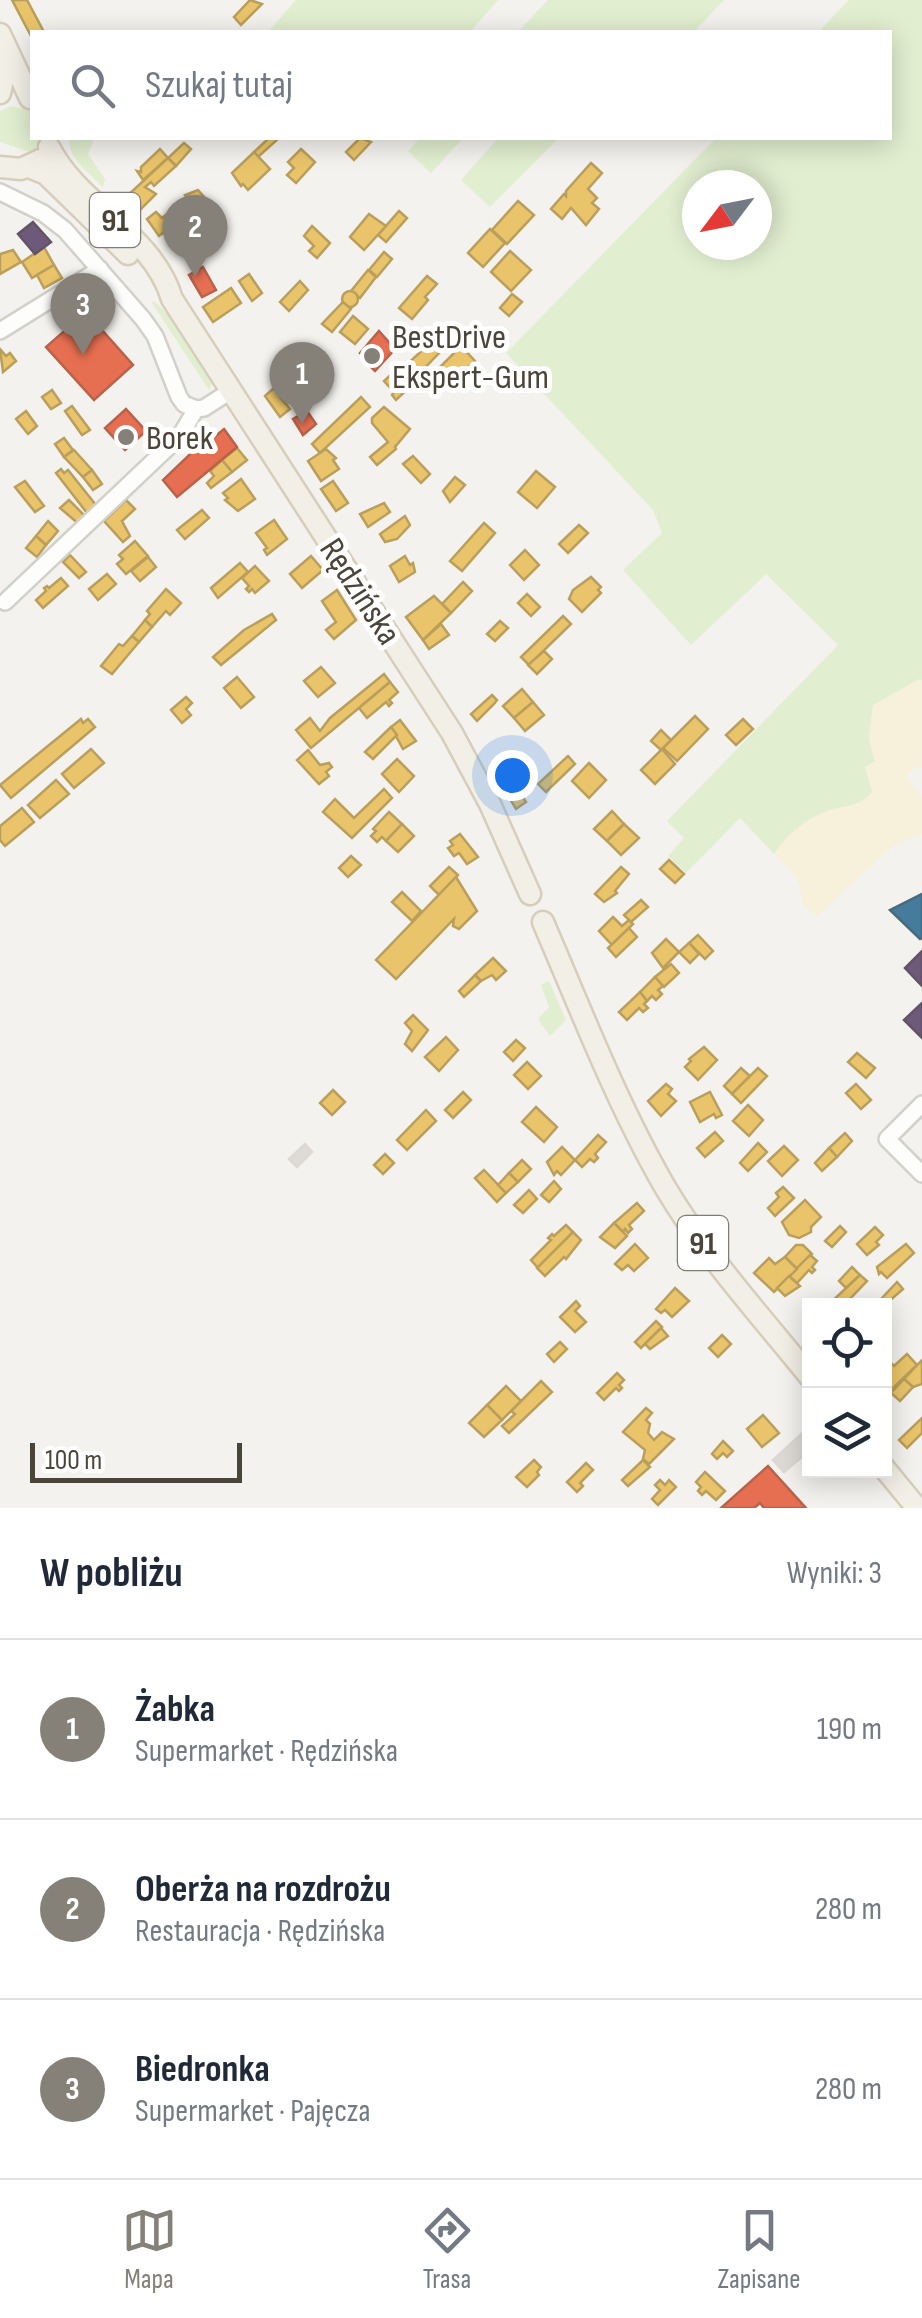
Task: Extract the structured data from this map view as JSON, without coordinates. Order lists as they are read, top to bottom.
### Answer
{
  "streets": {
    "main road": ["91", "Rędzińska"]
  },
  "crossings": [
    ["91", "Rędzińska"]
  ],
  "places": ["BestDrive Ekspert-Gum", "Borek"],
  "scale_bar": "100 m",
  "north": "bottom left",
  "page": {
    "search": "Szukaj tutaj",
    "pins": ["2", "3", "1"],
    "scale": "100 m",
    "heading": ["W pobliżu", "Wyniki: 3"],
    "list": [
      {
        "mark": "1",
        "name": "Żabka",
        "note": "Supermarket · Rędzińska",
        "value": "190 m"
      },
      {
        "mark": "2",
        "name": "Oberża na rozdrożu",
        "note": "Restauracja · Rędzińska",
        "value": "280 m"
      },
      {
        "mark": "3",
        "name": "Biedronka",
        "note": "Supermarket · Pajęcza",
        "value": "280 m"
      }
    ],
    "nav": ["Mapa", "Trasa", "Zapisane"]
  }
}
